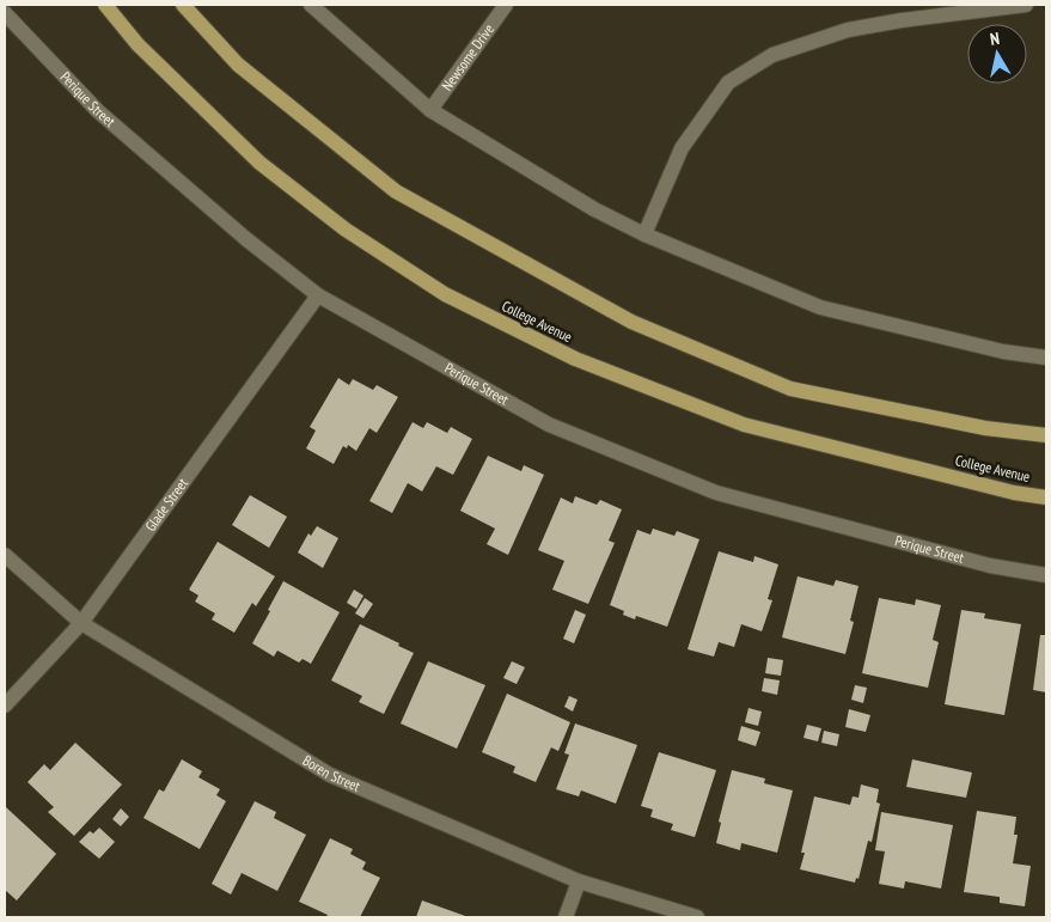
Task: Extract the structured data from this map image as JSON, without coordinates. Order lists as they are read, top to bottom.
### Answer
{
  "streets": {
    "main road": ["College Avenue"],
    "street": [
      "Newsome Drive",
      "Perique Street",
      "Glade Street",
      "Boren Street"
    ]
  },
  "crossings": [
    ["Perique Street", "Glade Street"],
    ["Glade Street", "Boren Street"]
  ],
  "north": "top"
}
